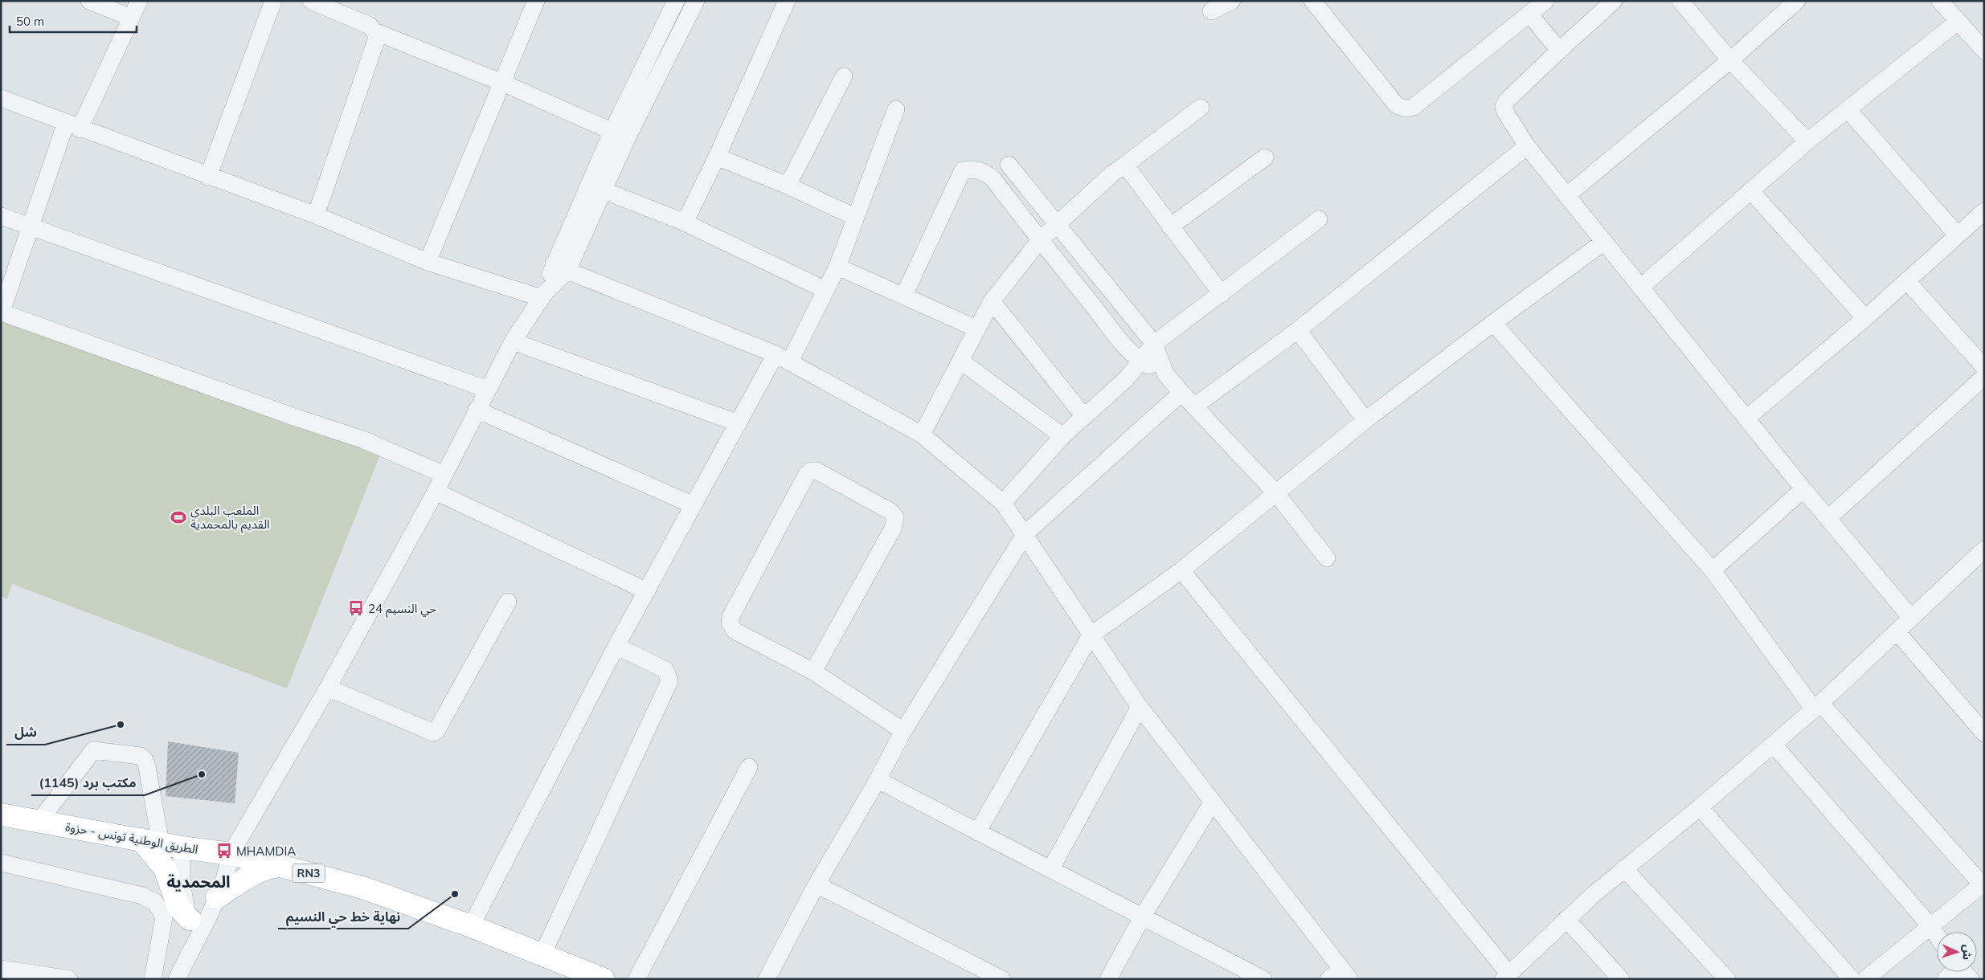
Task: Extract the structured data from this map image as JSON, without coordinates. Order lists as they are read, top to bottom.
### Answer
{
  "streets": {
    "main road": ["الطريق الوطنية تونس - حزوة", "RN3"]
  },
  "districts": ["المحمدية"],
  "places": {
    "sports": ["الملعب البلدي القديم بالمحمدية"],
    "bus stop": ["حي النسيم 24", "MHAMDIA"],
    "other": ["شل", "مكتب برد (1145)", "نهاية خط حي النسيم"]
  },
  "scale_bar": "50 m",
  "north": "right"
}
